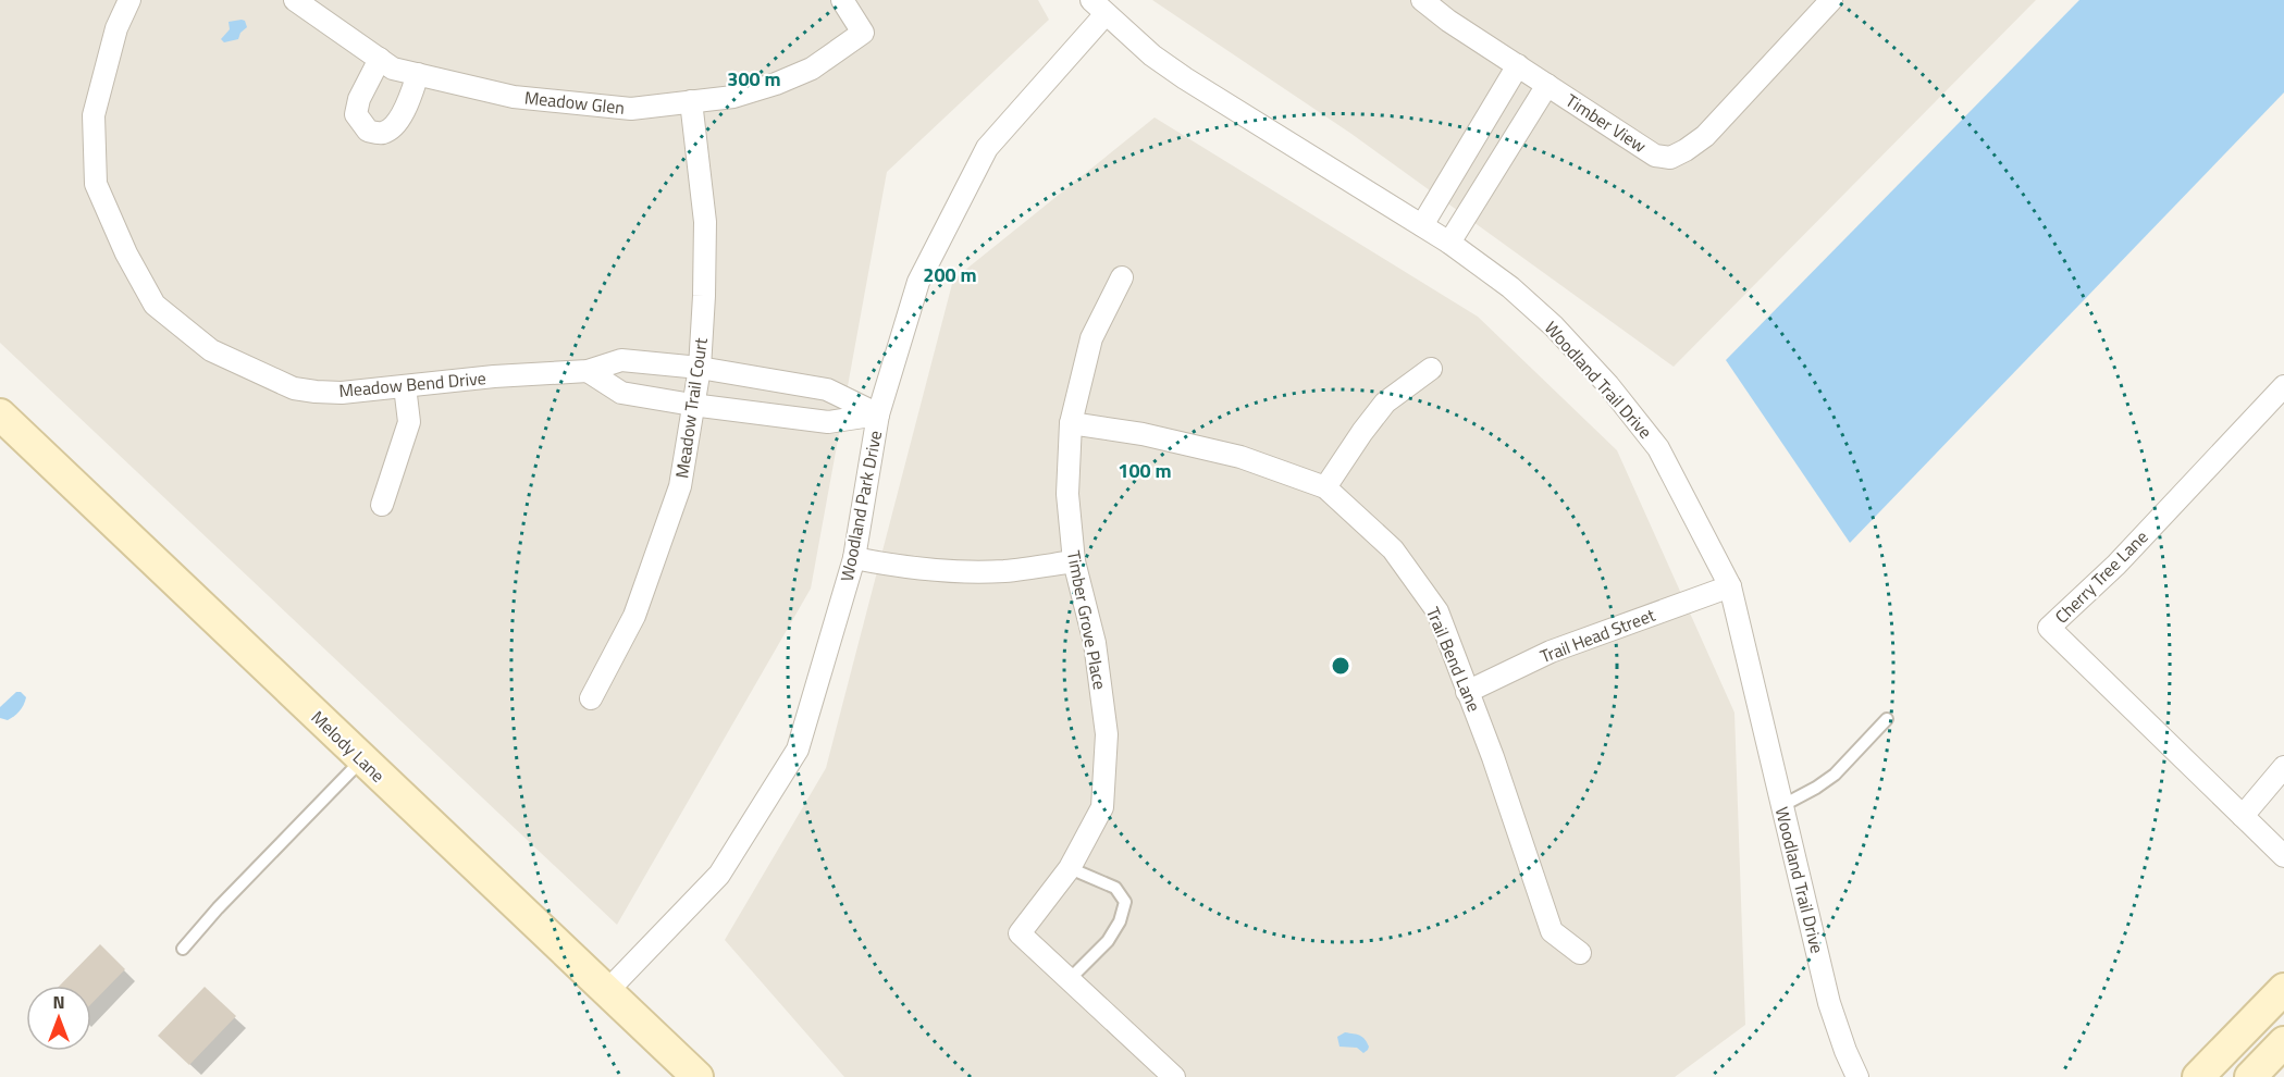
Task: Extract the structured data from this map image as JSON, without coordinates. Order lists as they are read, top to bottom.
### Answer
{
  "streets": {
    "street": [
      "Meadow Glen",
      "Timber View",
      "Woodland Trail Drive",
      "Meadow Bend Drive",
      "Meadow Trail Court",
      "Woodland Park Drive",
      "Cherry Tree Lane",
      "Timber Grove Place",
      "Trail Head Street",
      "Trail Bend Lane",
      "Melody Lane"
    ]
  },
  "crossings": [
    ["Meadow Glen", "Meadow Trail Court"],
    ["Woodland Trail Drive", "Woodland Park Drive"],
    ["Woodland Trail Drive", "Trail Head Street"],
    ["Meadow Bend Drive", "Meadow Trail Court"],
    ["Meadow Bend Drive", "Woodland Park Drive"],
    ["Woodland Park Drive", "Melody Lane"],
    ["Timber Grove Place", "Trail Bend Lane"],
    ["Trail Head Street", "Trail Bend Lane"]
  ],
  "north": "top",
  "rings": ["300 m", "200 m", "100 m"]
}
